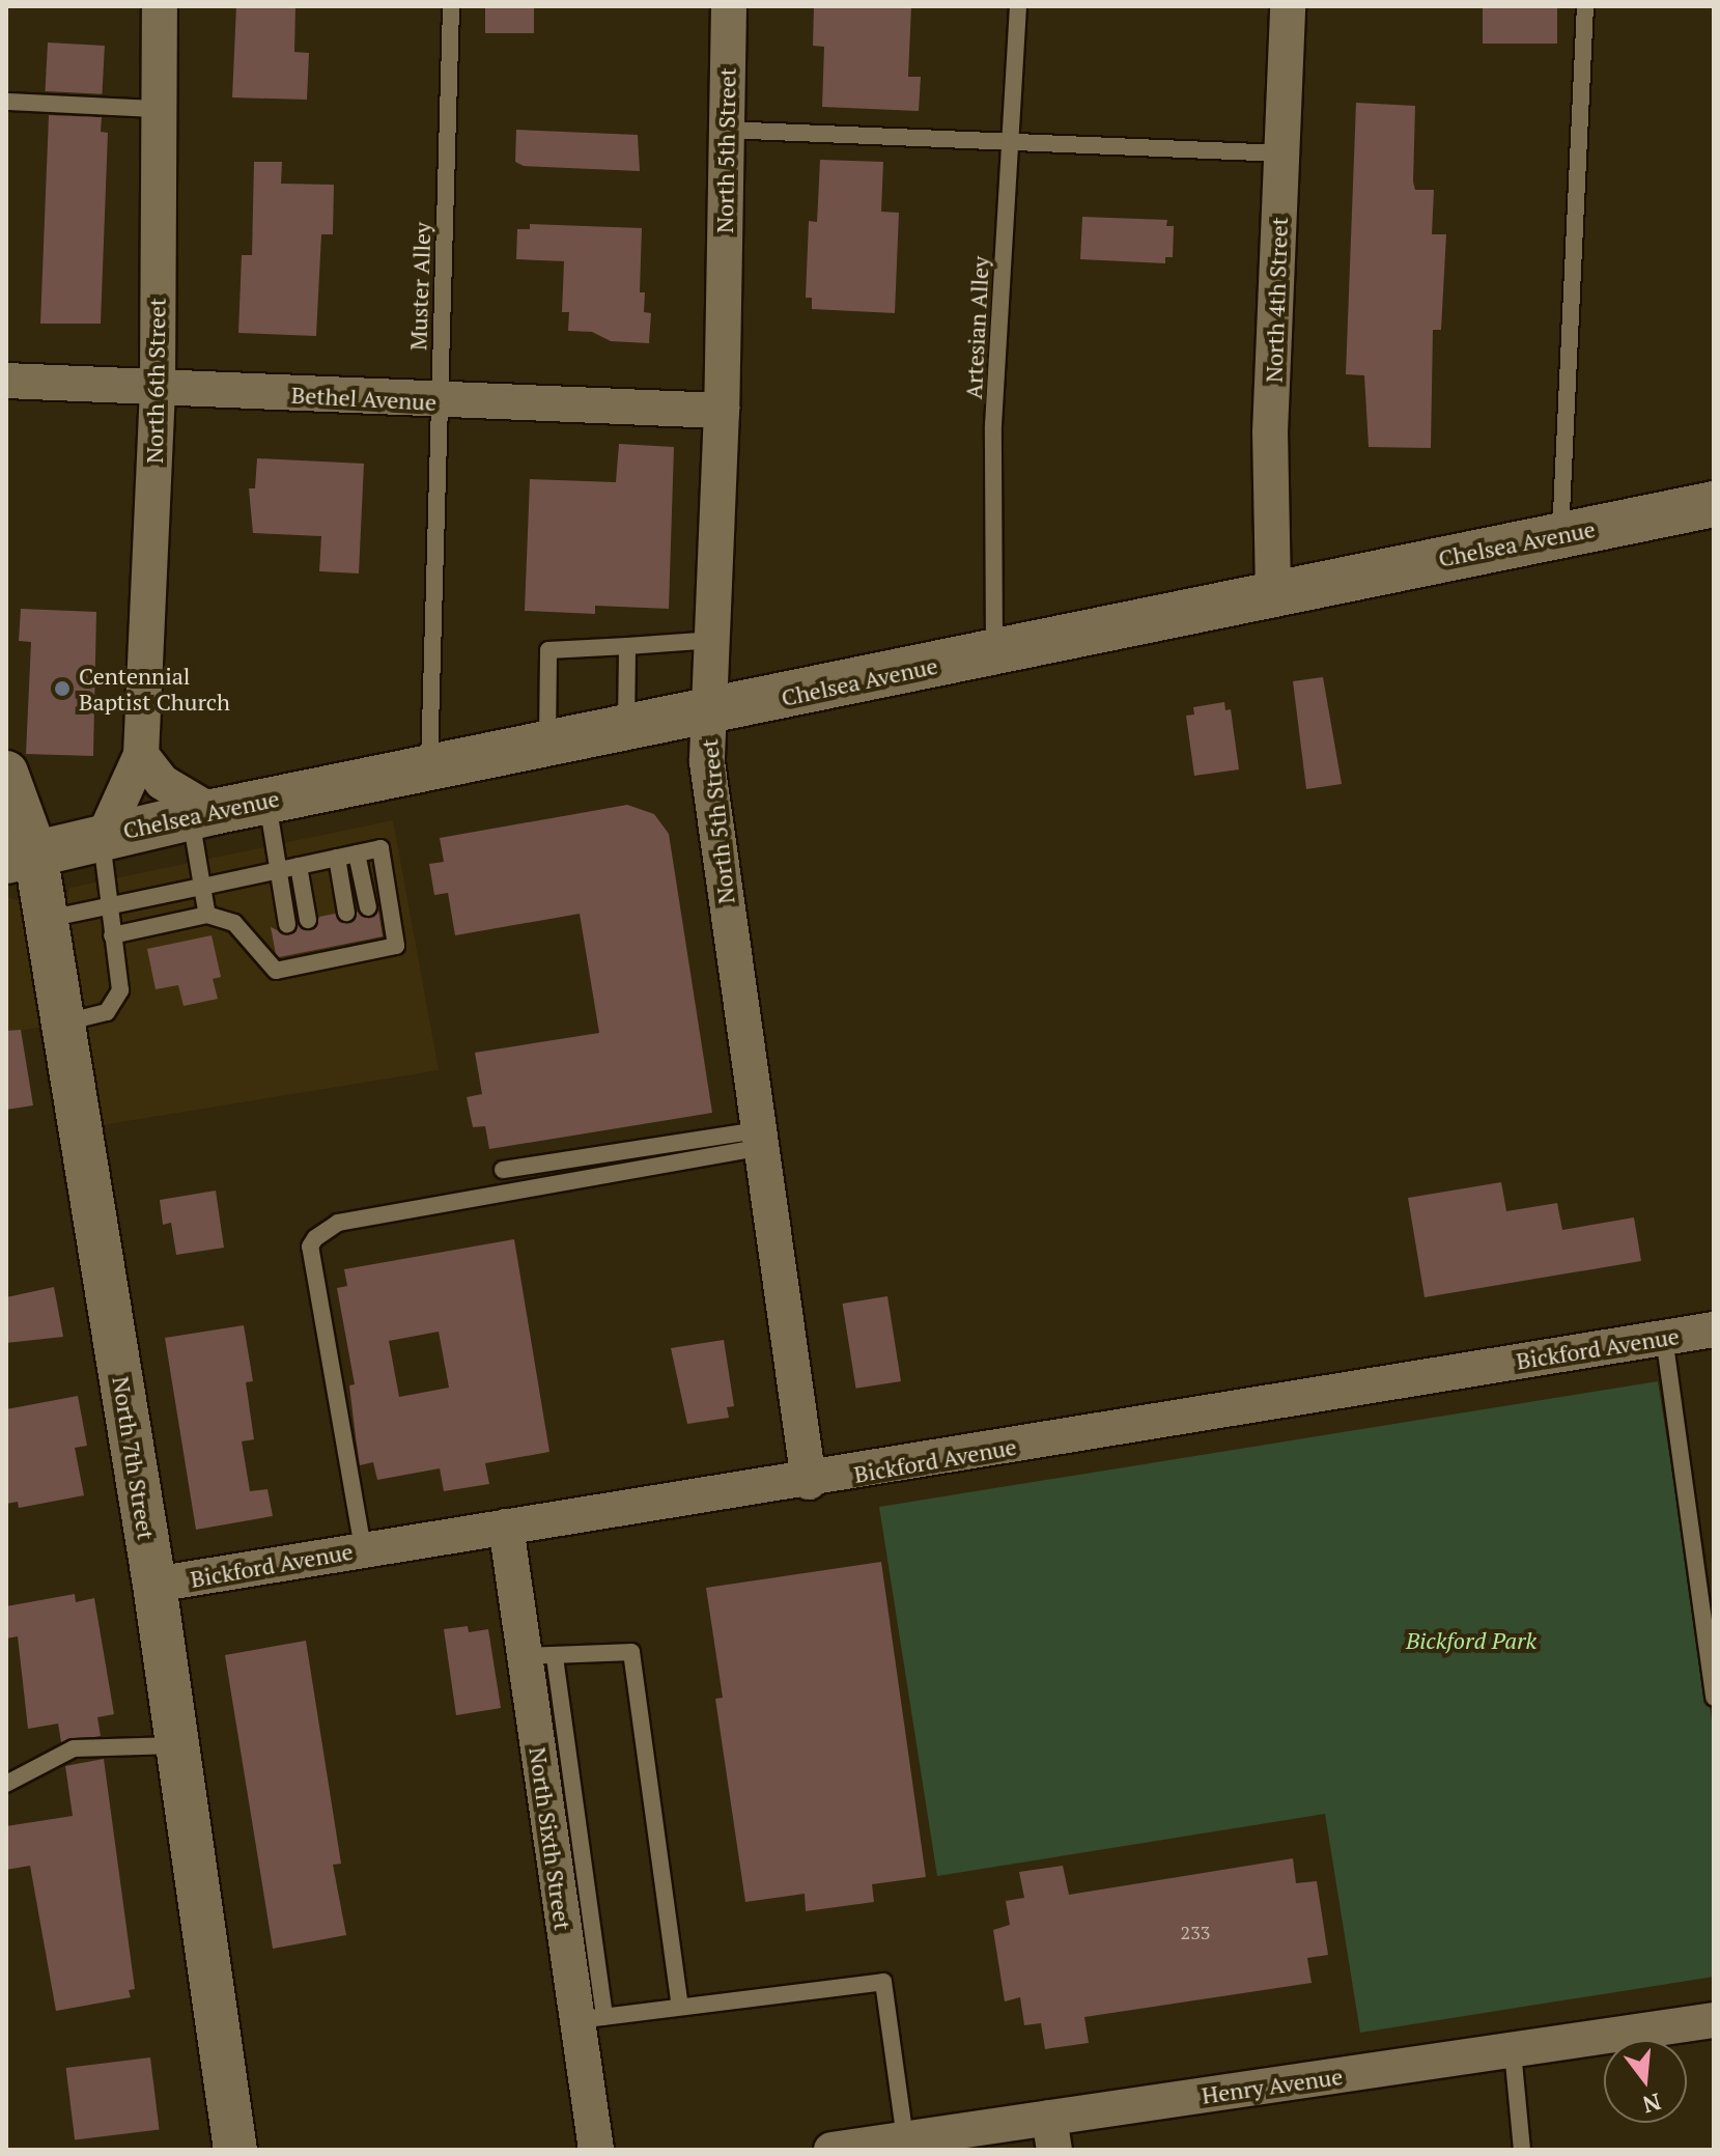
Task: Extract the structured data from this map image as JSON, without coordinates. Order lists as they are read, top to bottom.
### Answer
{
  "streets": {
    "main road": ["Chelsea Avenue"],
    "street": [
      "North 5th Street",
      "North 4th Street",
      "North 6th Street",
      "Bethel Avenue",
      "Bickford Avenue",
      "North 7th Street",
      "North Sixth Street",
      "Henry Avenue"
    ],
    "lane": ["Muster Alley", "Artesian Alley"]
  },
  "crossings": [
    ["North 5th Street", "Bethel Avenue"],
    ["North 5th Street", "Chelsea Avenue"],
    ["North 5th Street", "Bickford Avenue"],
    ["Muster Alley", "Bethel Avenue"],
    ["Muster Alley", "Chelsea Avenue"],
    ["North 4th Street", "Chelsea Avenue"],
    ["Artesian Alley", "Chelsea Avenue"],
    ["North 6th Street", "Bethel Avenue"],
    ["North 6th Street", "Chelsea Avenue"],
    ["Chelsea Avenue", "North 7th Street"],
    ["Bickford Avenue", "North 7th Street"],
    ["Bickford Avenue", "North Sixth Street"]
  ],
  "parks": ["Bickford Park"],
  "places": ["Centennial Baptist Church"],
  "house_numbers": ["233"],
  "north": "bottom"
}
